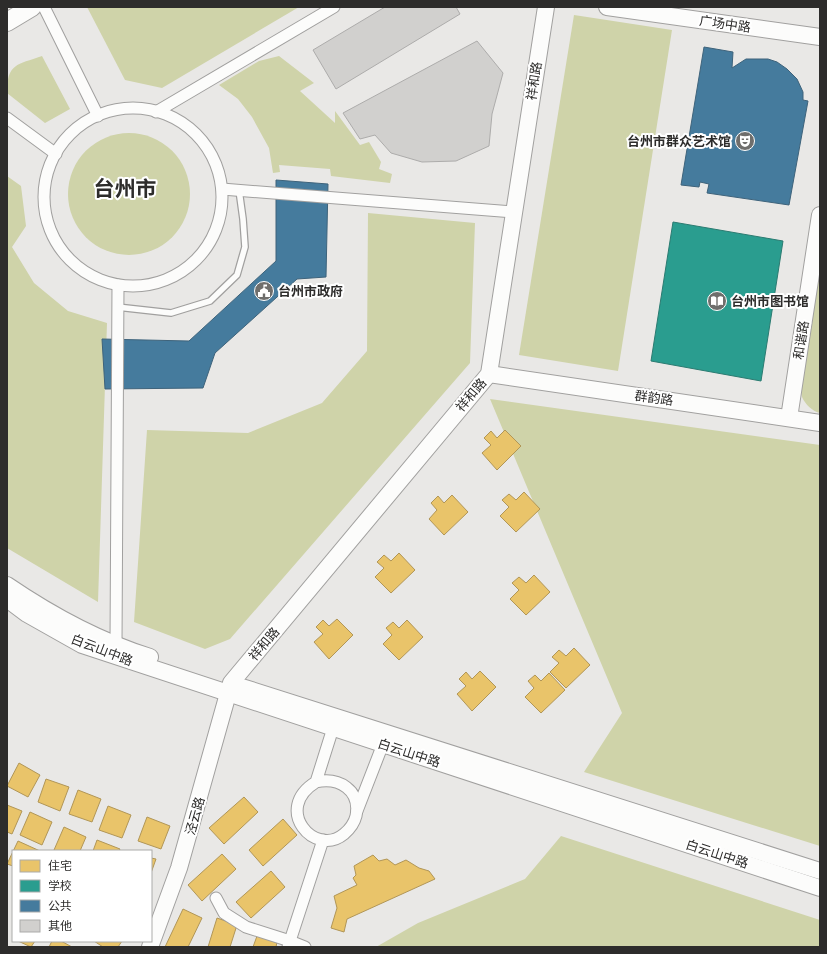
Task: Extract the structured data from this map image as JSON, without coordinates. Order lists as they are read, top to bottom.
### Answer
{
  "streets": {
    "street": [
      "广场中路",
      "祥和路",
      "和谐路",
      "群韵路",
      "白云山中路",
      "泾云路"
    ]
  },
  "crossings": [
    ["祥和路", "群韵路"],
    ["祥和路", "白云山中路"],
    ["祥和路", "泾云路"],
    ["和谐路", "群韵路"],
    ["白云山中路", "泾云路"]
  ],
  "districts": ["台州市"],
  "places": {
    "theatre": ["台州市群众艺术馆"],
    "public building": ["台州市政府"],
    "library": ["台州市图书馆"]
  },
  "legend": [
    "住宅",
    "学校",
    "公共",
    "其他"
  ]
}
